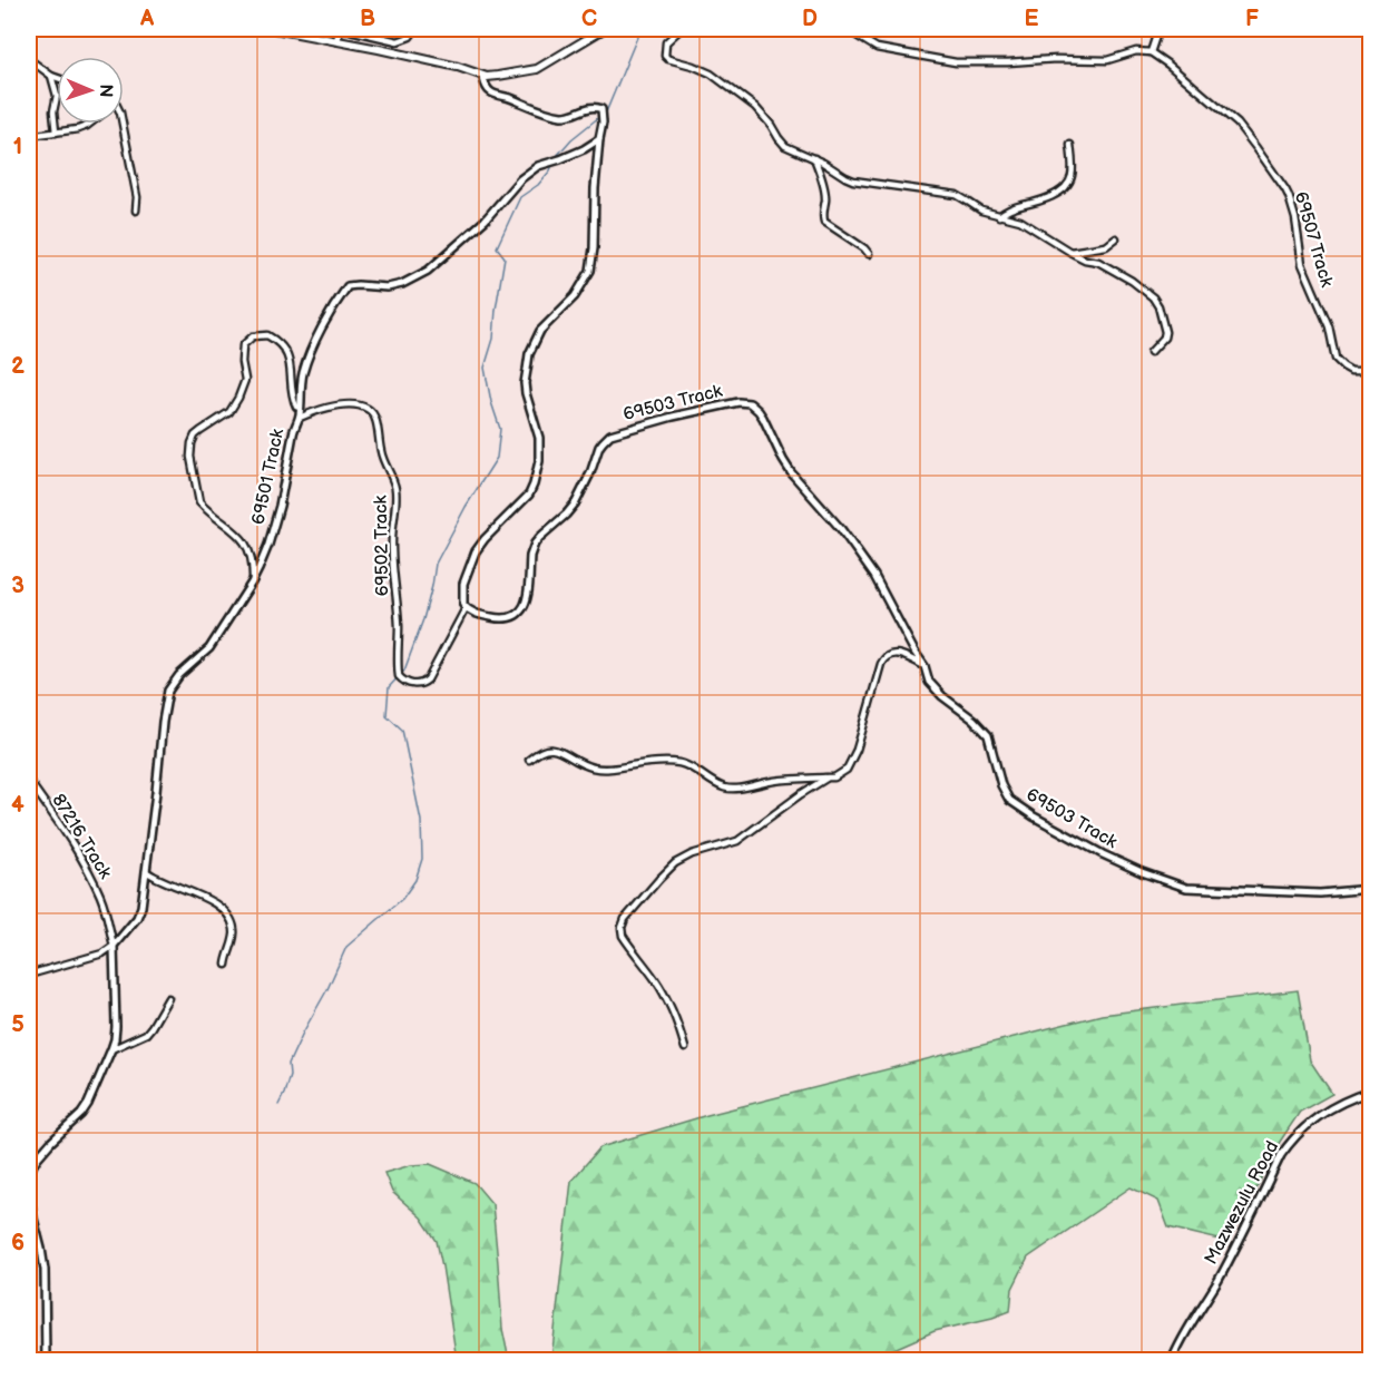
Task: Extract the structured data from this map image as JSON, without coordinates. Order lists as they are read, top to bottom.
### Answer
{
  "streets": {
    "street": [
      "69507 Track",
      "69503 Track",
      "69501 Track",
      "69502 Track",
      "87216 Track",
      "Mazwezulu Road"
    ]
  },
  "crossings": [
    ["69503 Track", "69502 Track"],
    ["69501 Track", "69502 Track"],
    ["69501 Track", "87216 Track"]
  ],
  "north": "right",
  "grid": {
    "columns": [
      "A",
      "B",
      "C",
      "D",
      "E",
      "F"
    ],
    "rows": [
      "1",
      "2",
      "3",
      "4",
      "5",
      "6"
    ]
  }
}
